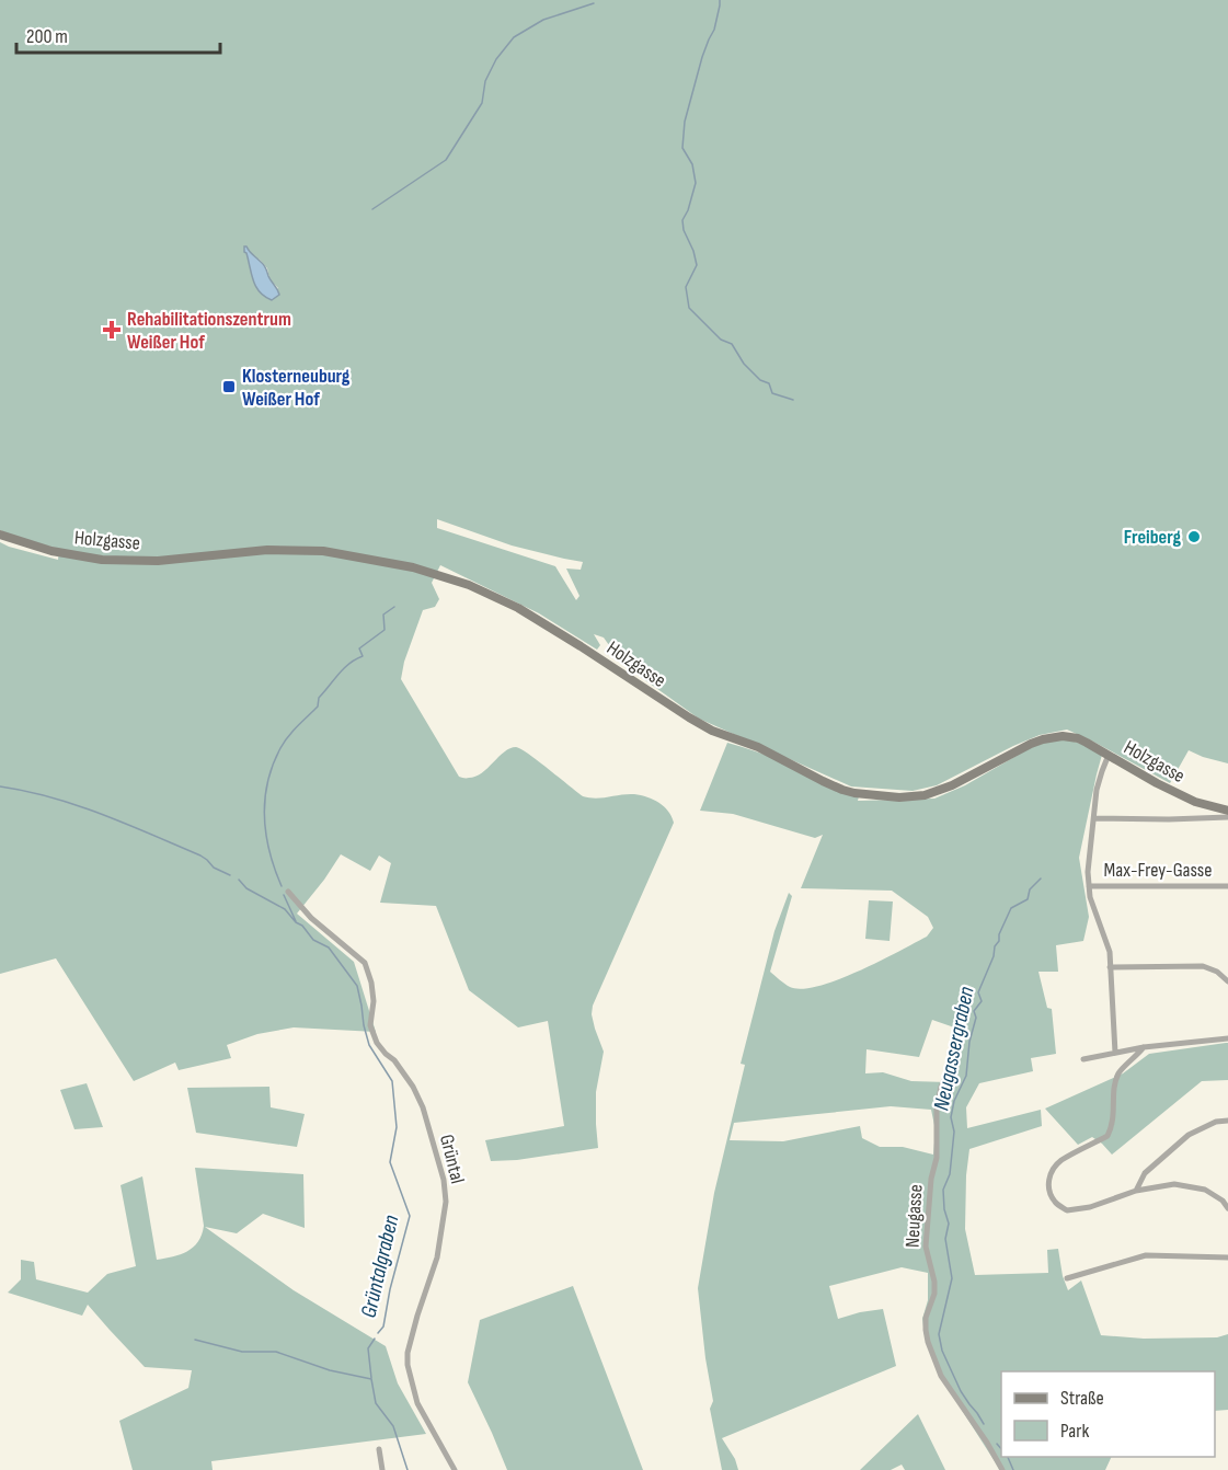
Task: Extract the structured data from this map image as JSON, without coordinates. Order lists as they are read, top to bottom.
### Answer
{
  "streets": {
    "street": [
      "Holzgasse",
      "Max-Frey-Gasse",
      "Grüntal",
      "Neugasse"
    ]
  },
  "water": ["Neugassergraben", "Grüntalgraben"],
  "places": {
    "health": ["Rehabilitationszentrum Weißer Hof"],
    "transit": ["Klosterneuburg Weißer Hof"],
    "other": ["Freiberg"]
  },
  "legend": ["Straße", "Park"],
  "scale_bar": "200 m"
}
